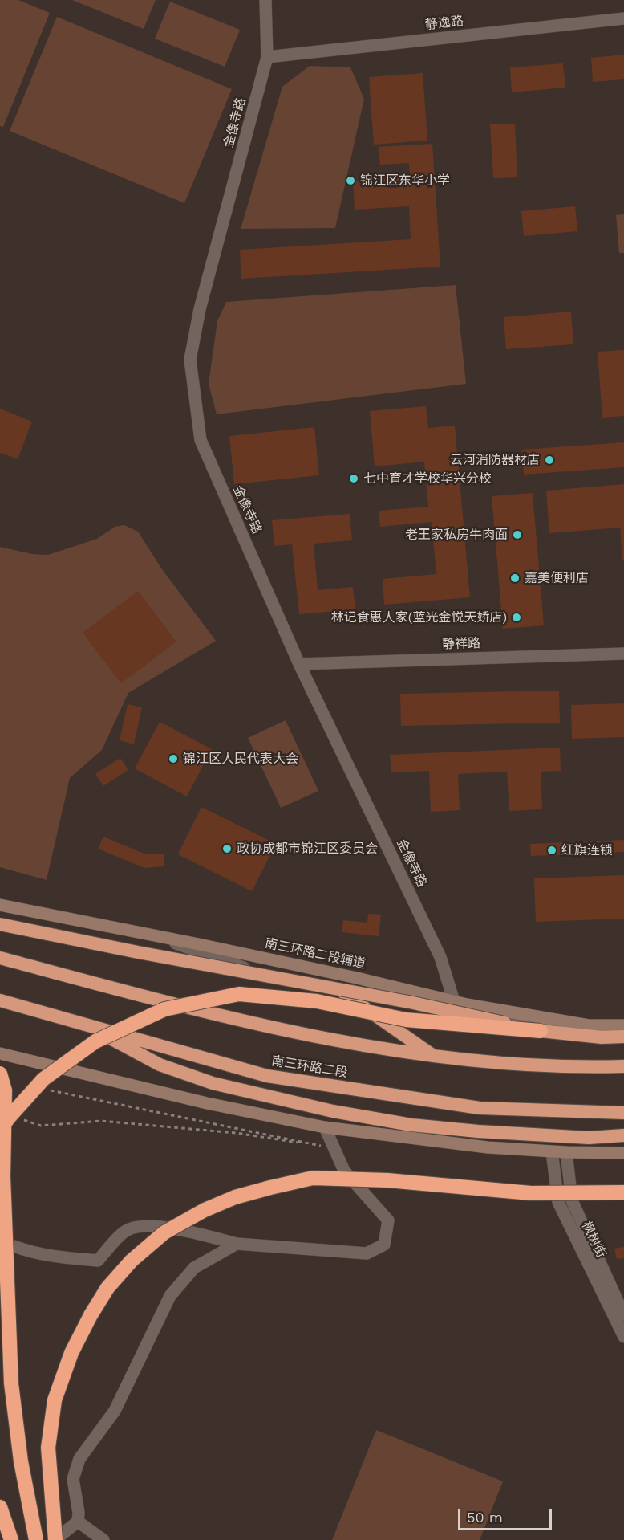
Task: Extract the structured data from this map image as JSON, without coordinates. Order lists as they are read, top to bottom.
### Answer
{
  "streets": {
    "highway": ["南三环路二段"],
    "main road": ["南三环路二段辅道"],
    "street": [
      "静逸路",
      "金像寺路",
      "静祥路",
      "枫树街"
    ]
  },
  "crossings": [
    ["静逸路", "金像寺路"],
    ["金像寺路", "静祥路"],
    ["金像寺路", "南三环路二段辅道"]
  ],
  "places": [
    "锦江区东华小学",
    "云河消防器材店",
    "七中育才学校华兴分校",
    "老王家私房牛肉面",
    "嘉美便利店",
    "林记食惠人家(蓝光金悦天娇店)",
    "锦江区人民代表大会",
    "政协成都市锦江区委员会",
    "红旗连锁"
  ],
  "scale_bar": "50 m"
}
